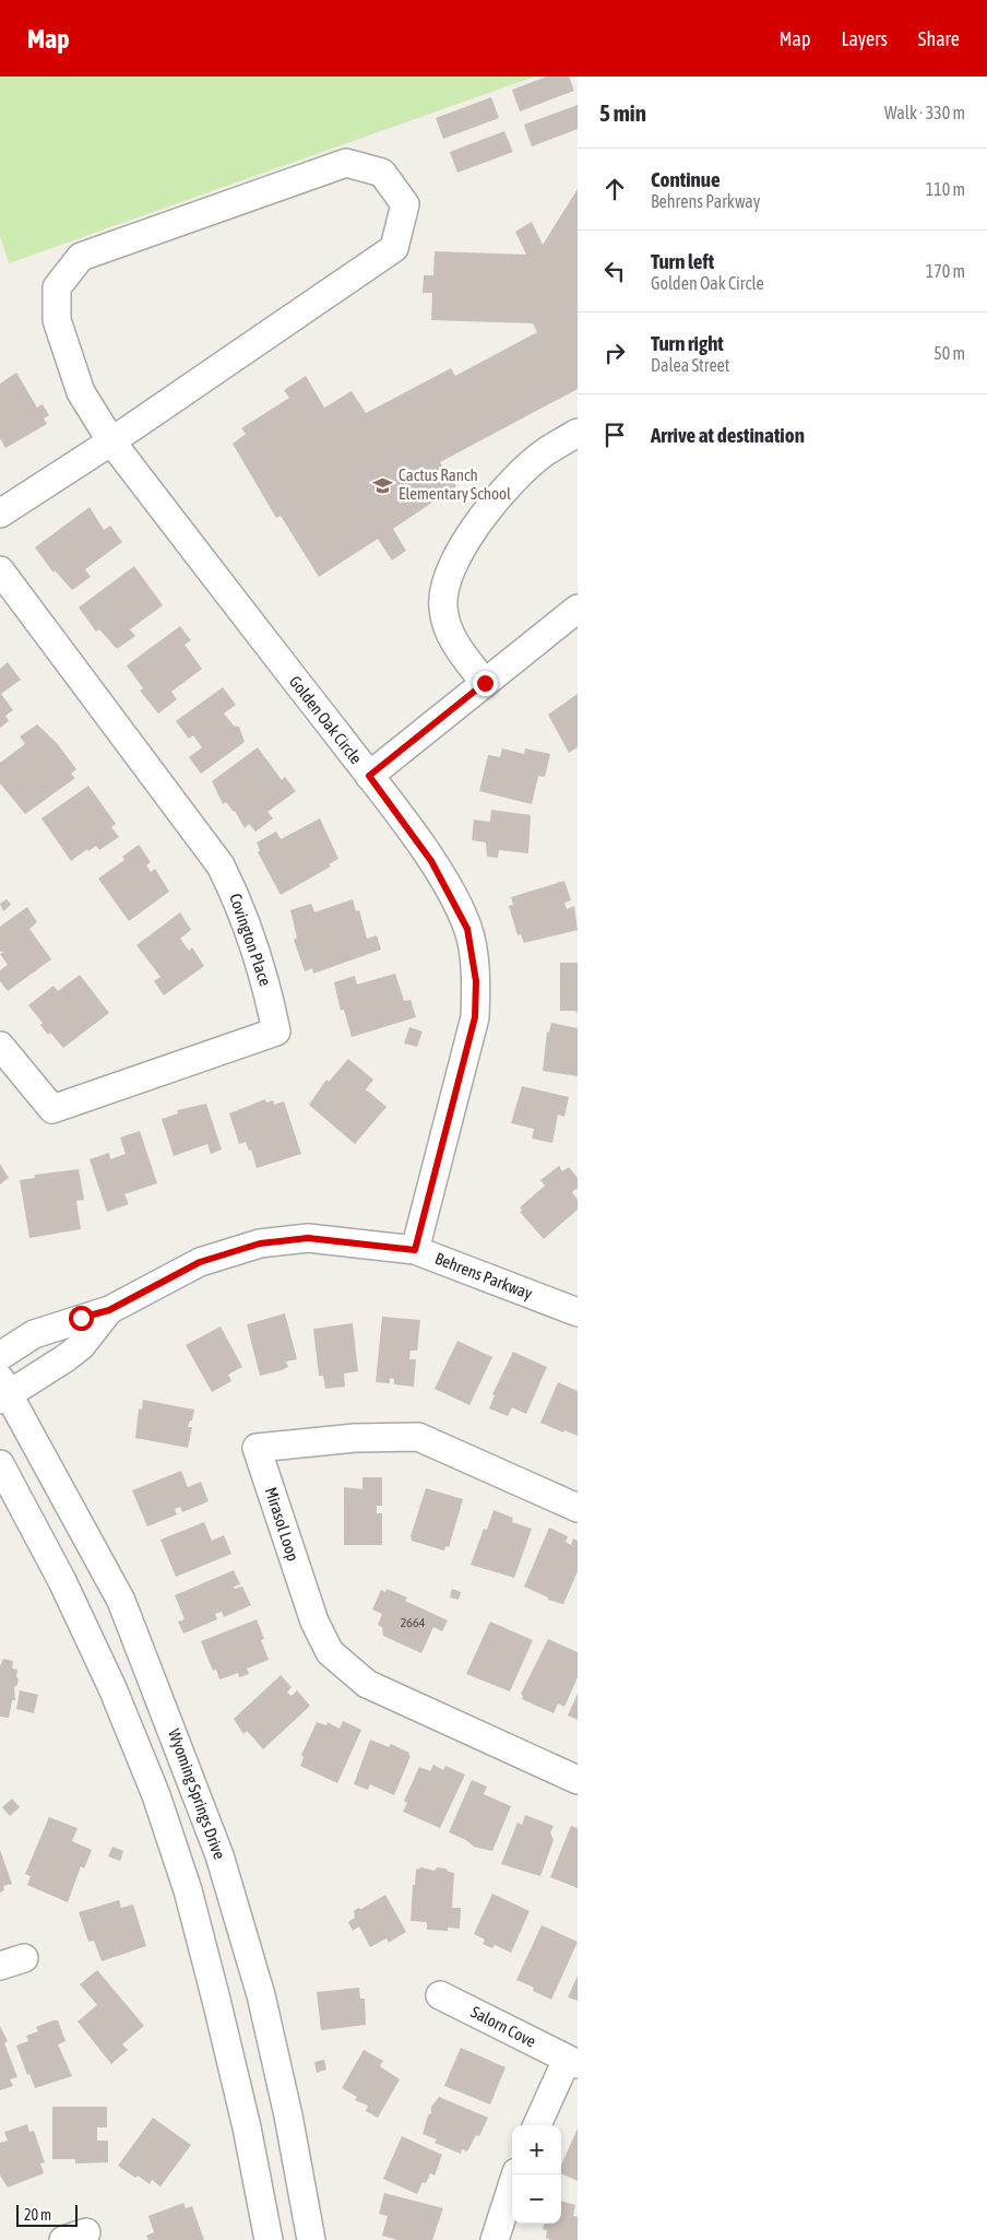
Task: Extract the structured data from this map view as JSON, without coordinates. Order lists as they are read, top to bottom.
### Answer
{
  "streets": {
    "street": [
      "Golden Oak Circle",
      "Covington Place",
      "Behrens Parkway",
      "Mirasol Loop",
      "Wyoming Springs Drive",
      "Salorn Cove"
    ]
  },
  "crossings": [
    ["Golden Oak Circle", "Behrens Parkway"],
    ["Behrens Parkway", "Wyoming Springs Drive"]
  ],
  "places": {
    "school or university": ["Cactus Ranch Elementary School"]
  },
  "house_numbers": ["2664"],
  "scale_bar": "20 m",
  "page": {
    "header": "Map",
    "nav": ["Map", "Layers", "Share"],
    "heading": ["5 min", "Walk · 330 m"],
    "list": [
      ["Continue", "Behrens Parkway", "110 m"],
      ["Turn left", "Golden Oak Circle", "170 m"],
      ["Turn right", "Dalea Street", "50 m"],
      "Arrive at destination"
    ],
    "map_buttons": ["+", "−"],
    "scale": "20 m"
  }
}
